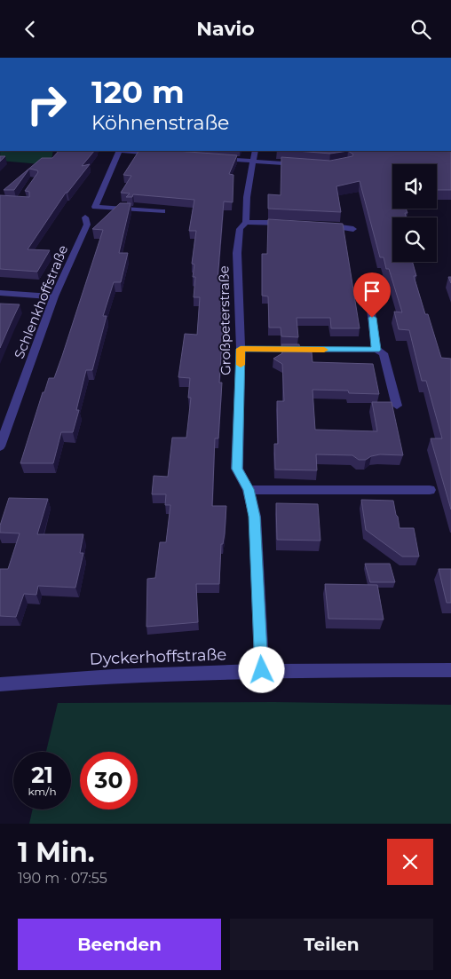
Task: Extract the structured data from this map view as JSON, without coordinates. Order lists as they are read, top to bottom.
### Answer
{
  "streets": {
    "street": ["Schlenkhoffstraße", "Großpeterstraße", "Dyckerhoffstraße"]
  },
  "crossings": [
    ["Großpeterstraße", "Dyckerhoffstraße"]
  ],
  "page": {
    "header": "Navio",
    "turn": ["120 m", "Köhnenstraße"],
    "speed": "21 km/h",
    "limit": "30",
    "heading": ["1 Min.", "190 m · 07:55"],
    "buttons": ["Beenden", "Teilen"]
  }
}
